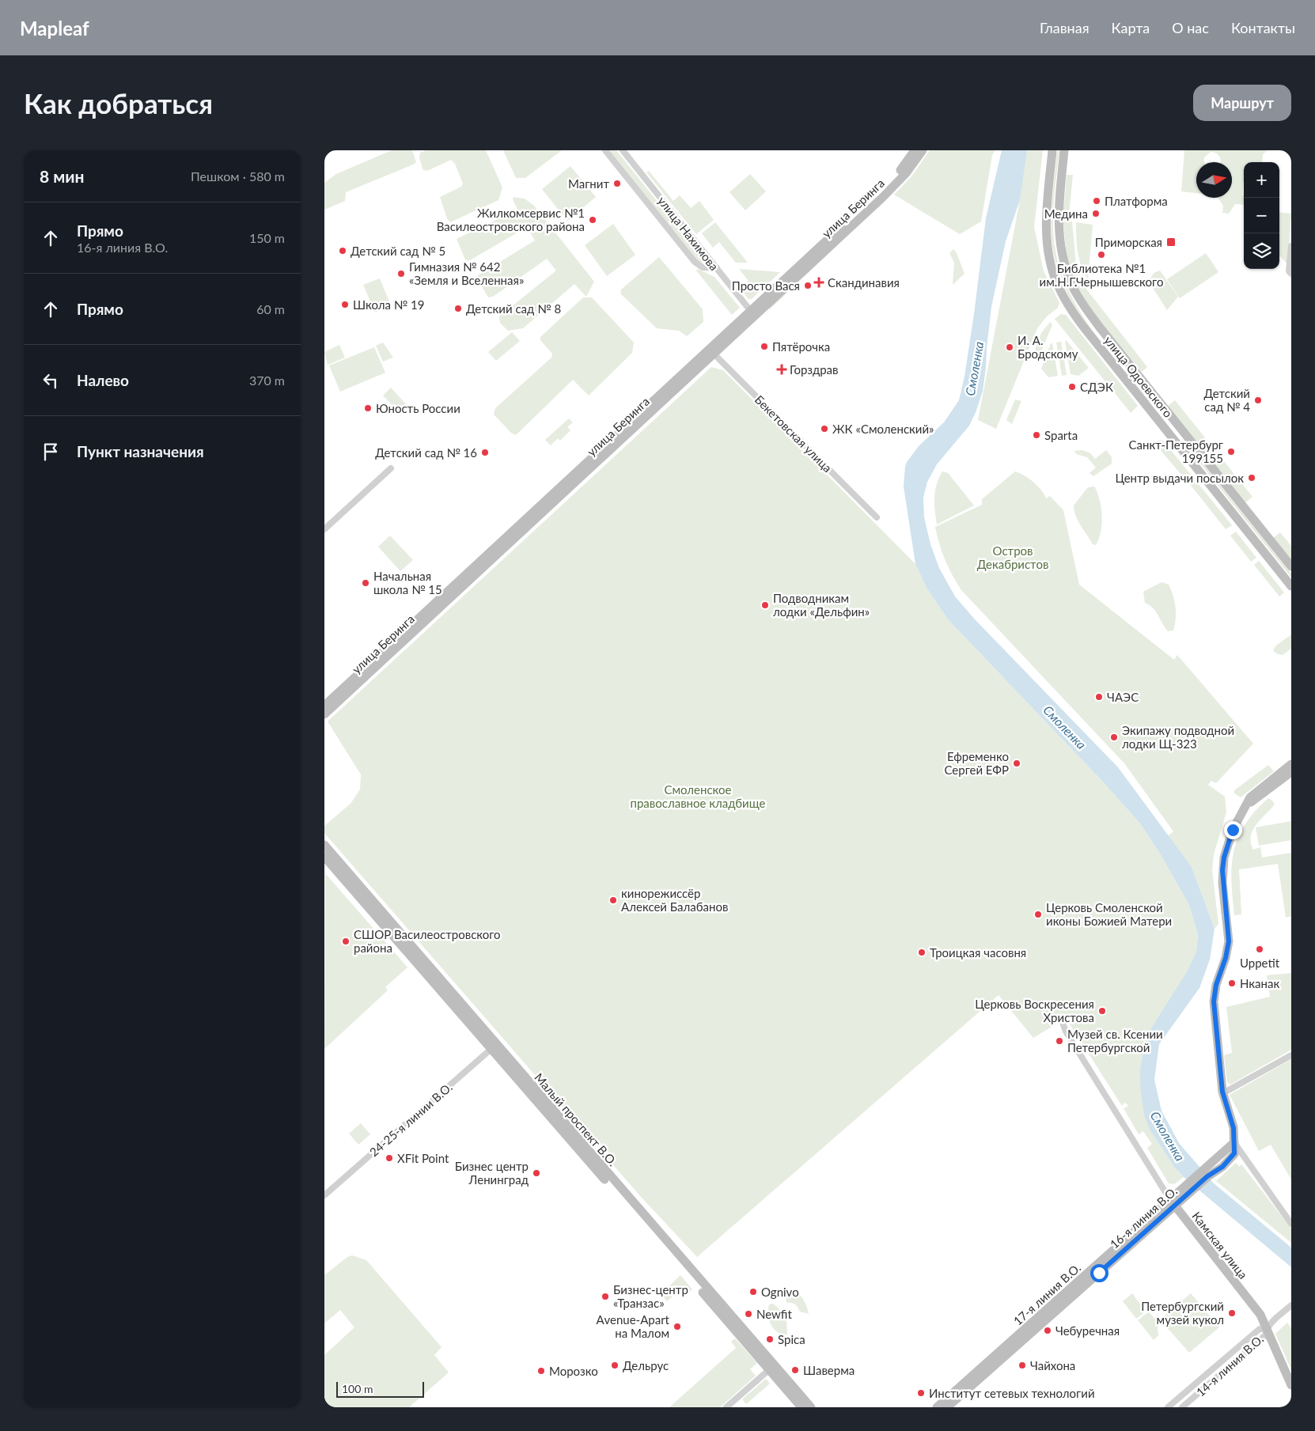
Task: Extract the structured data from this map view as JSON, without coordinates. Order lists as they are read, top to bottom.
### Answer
{
  "streets": {
    "street": [
      "улица Беринга",
      "улица Нахимова",
      "улица Одоевского",
      "Бекетовская улица",
      "24-25-я линии В.О.",
      "Малый проспект В.О.",
      "16-я линия В.О.",
      "Камская улица",
      "17-я линия В.О.",
      "14-я линия В.О."
    ]
  },
  "crossings": [
    ["улица Беринга", "улица Нахимова"],
    ["улица Беринга", "Бекетовская улица"],
    ["24-25-я линии В.О.", "Малый проспект В.О."],
    ["16-я линия В.О.", "Камская улица"],
    ["16-я линия В.О.", "17-я линия В.О."],
    ["Камская улица", "17-я линия В.О."],
    ["Камская улица", "14-я линия В.О."]
  ],
  "water": ["Смоленка"],
  "parks": ["Остров Декабристов", "Смоленское православное кладбище"],
  "places": {
    "other": [
      "Магнит",
      "Платформа",
      "Медина",
      "Жилкомсервис №1 Василеостровского района",
      "Детский сад № 5",
      "Библиотека №1 им.Н.Г.Чернышевского",
      "Гимназия № 642 «Земля и Вселенная»",
      "Просто Вася",
      "Школа № 19",
      "Детский сад № 8",
      "Пятёрочка",
      "И. А. Бродскому",
      "СДЭК",
      "Детский сад № 4",
      "Юность России",
      "ЖК «Смоленский»",
      "Sparta",
      "Санкт-Петербург 199155",
      "Детский сад № 16",
      "Центр выдачи посылок",
      "Начальная школа № 15",
      "Подводникам лодки «Дельфин»",
      "ЧАЭС",
      "Экипажу подводной лодки Щ-323",
      "Ефременко Сергей ЕФР",
      "кинорежиссёр Алексей Балабанов",
      "Церковь Смоленской иконы Божией Матери",
      "СШОР Василеостровского района",
      "Uppetit",
      "Троицкая часовня",
      "Нканак",
      "Церковь Воскресения Христова",
      "Музей св. Ксении Петербургской",
      "XFit Point",
      "Бизнес центр Ленинград",
      "Ognivo",
      "Бизнес-центр «Транзас»",
      "Петербургский музей кукол",
      "Newfit",
      "Аvenue-Apart на Малом",
      "Чебуречная",
      "Spica",
      "Дельрус",
      "Чайхона",
      "Шаверма",
      "Морозко",
      "Институт сетевых технологий"
    ],
    "transit": ["Приморская"],
    "health": ["Скандинавия", "Горздрав"]
  },
  "scale_bar": "100 m",
  "north": "right",
  "page": {
    "header": "Mapleaf",
    "nav": [
      "Главная",
      "Карта",
      "О нас",
      "Контакты"
    ],
    "buttons": "Маршрут",
    "title": "Как добраться",
    "heading": ["8 мин", "Пешком · 580 m"],
    "map_buttons": ["+", "−"],
    "list": [
      ["Прямо", "16-я линия В.О.", "150 m"],
      ["Прямо", "60 m"],
      ["Налево", "370 m"],
      "Пункт назначения"
    ],
    "scale": "100 m"
  }
}
